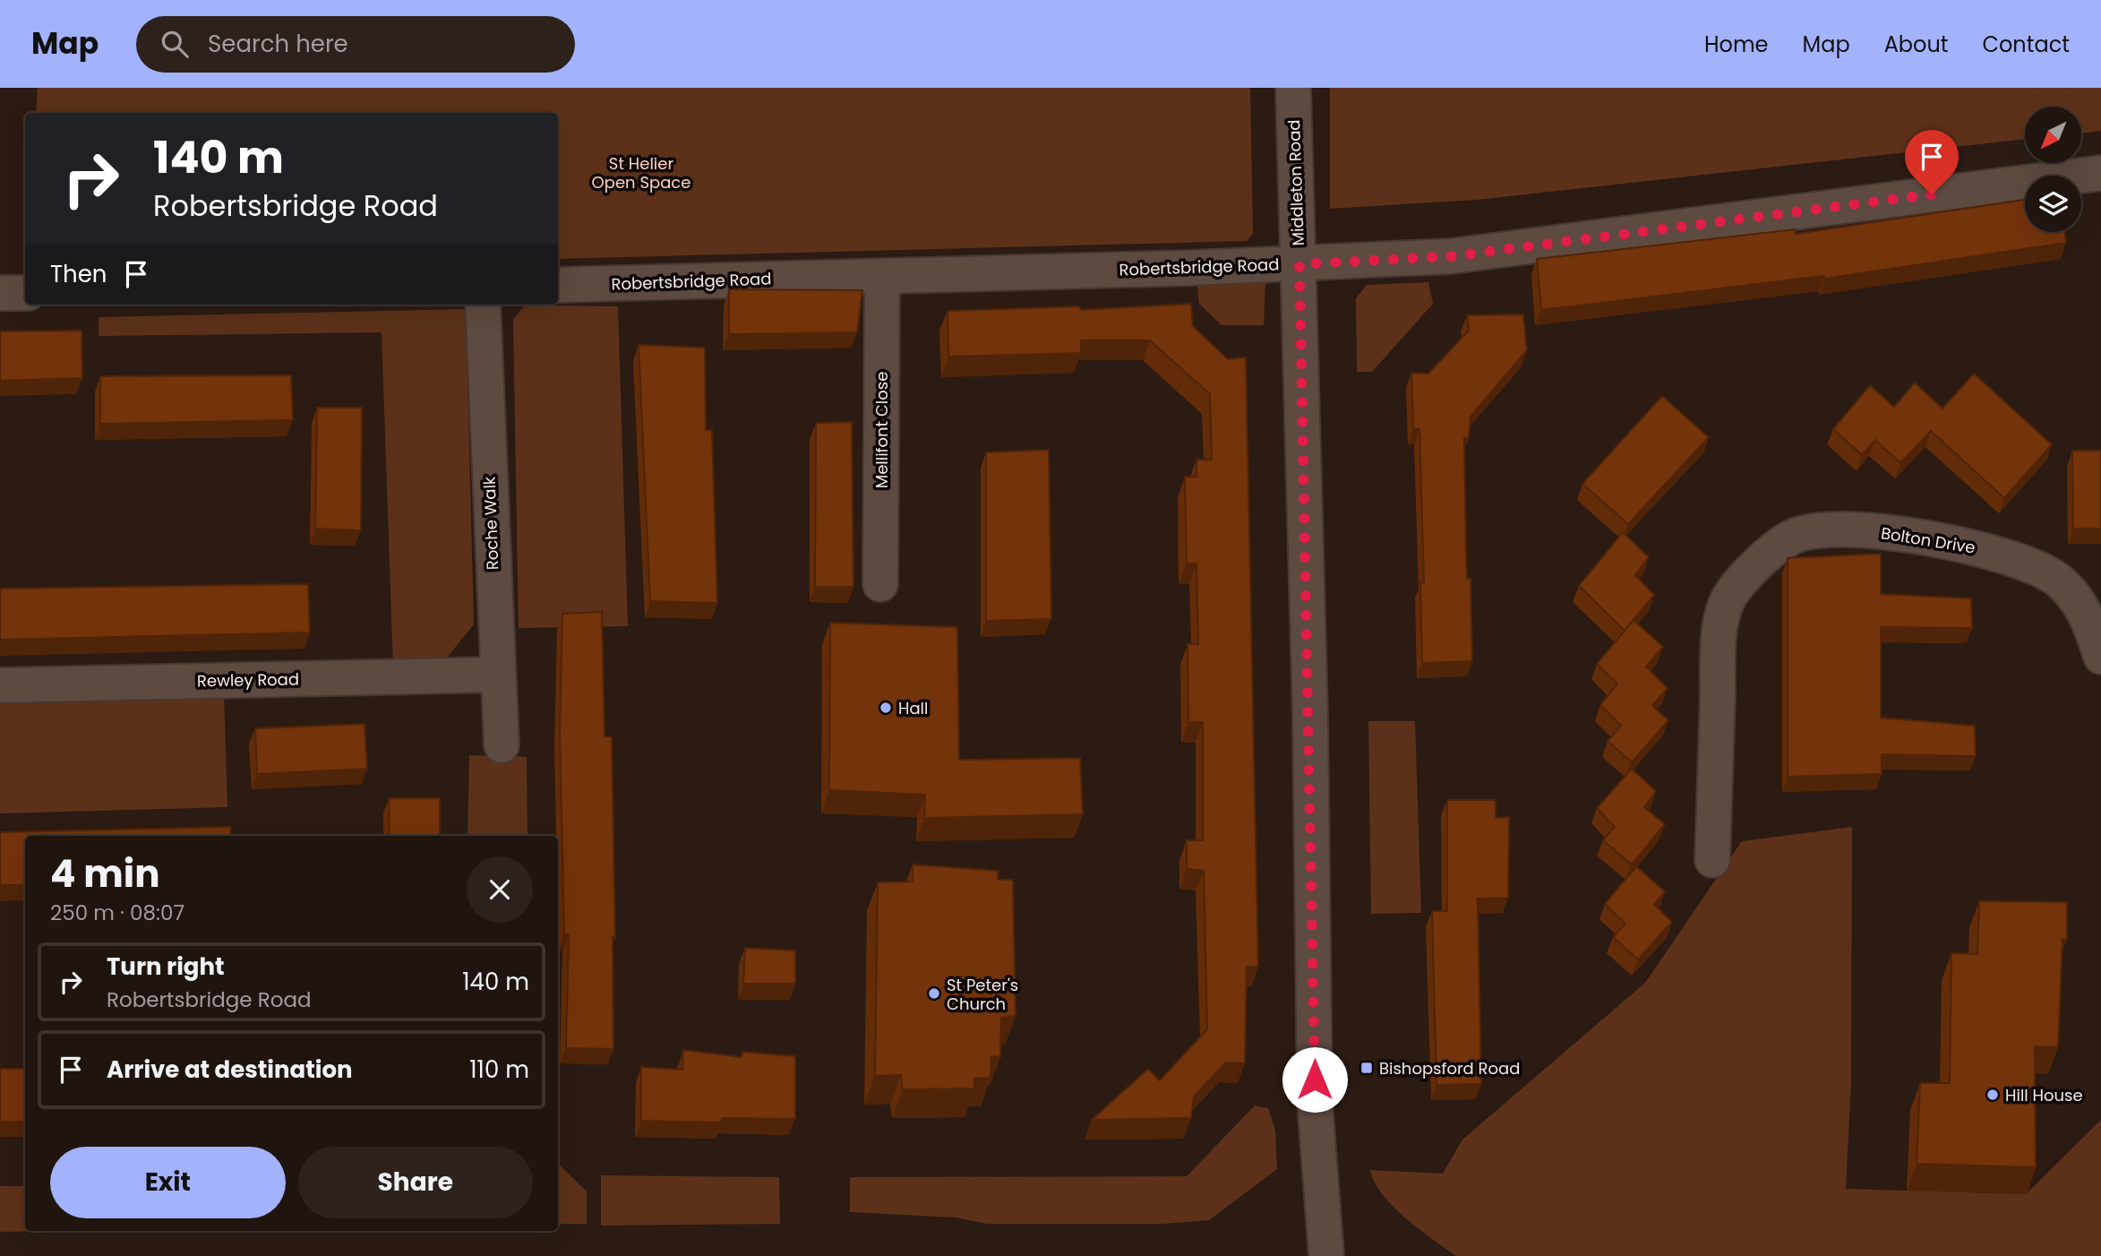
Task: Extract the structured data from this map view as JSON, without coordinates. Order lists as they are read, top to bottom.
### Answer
{
  "streets": {
    "street": [
      "Middleton Road",
      "Robertsbridge Road",
      "Mellifont Close",
      "Roche Walk",
      "Bolton Drive",
      "Rewley Road"
    ]
  },
  "crossings": [
    ["Middleton Road", "Robertsbridge Road"],
    ["Robertsbridge Road", "Mellifont Close"],
    ["Roche Walk", "Rewley Road"]
  ],
  "parks": ["St Helier Open Space"],
  "places": {
    "other": ["Hall", "St Peter's Church", "Hill House"],
    "transit": ["Bishopsford Road"]
  },
  "north": "bottom left",
  "page": {
    "header": "Map",
    "search": "Search here",
    "nav": [
      "Home",
      "Map",
      "About",
      "Contact"
    ],
    "turn": ["140 m", "Robertsbridge Road"],
    "then": "Then",
    "heading": ["4 min", "250 m · 08:07"],
    "list": [
      {
        "name": "Turn right",
        "note": "Robertsbridge Road",
        "value": "140 m"
      },
      {
        "name": "Arrive at destination",
        "value": "110 m"
      }
    ],
    "buttons": ["Exit", "Share"]
  }
}
